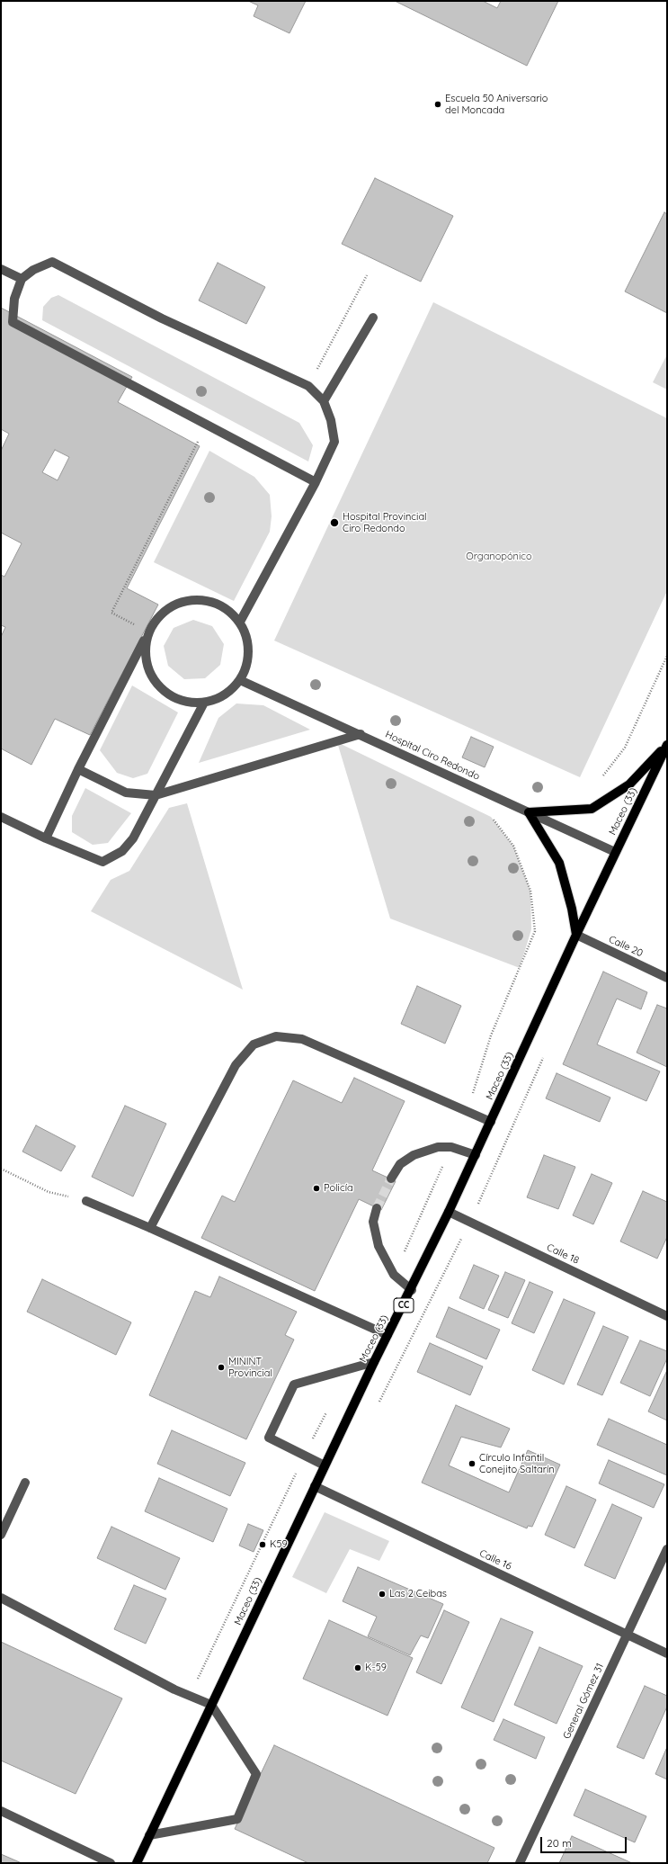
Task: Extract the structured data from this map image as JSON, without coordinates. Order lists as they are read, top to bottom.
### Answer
{
  "streets": {
    "main road": ["Maceo (33)", "CC"],
    "street": [
      "Hospital Ciro Redondo",
      "Calle 20",
      "Calle 18",
      "Calle 16",
      "General Gómez 31"
    ]
  },
  "crossings": [
    ["Hospital Ciro Redondo", "Maceo (33)"],
    ["Maceo (33)", "Calle 20"],
    ["Maceo (33)", "Calle 18"],
    ["Maceo (33)", "Calle 16"],
    ["Calle 16", "General Gómez 31"]
  ],
  "parks": ["Organopónico"],
  "places": [
    "Escuela 50 Aniversario del Moncada",
    "Hospital Provincial Ciro Redondo",
    "Policía",
    "MININT Provincial",
    "Círculo Infantil Conejito Saltarín",
    "K59",
    "Las 2 Ceibas",
    "K-59"
  ],
  "scale_bar": "20 m"
}
